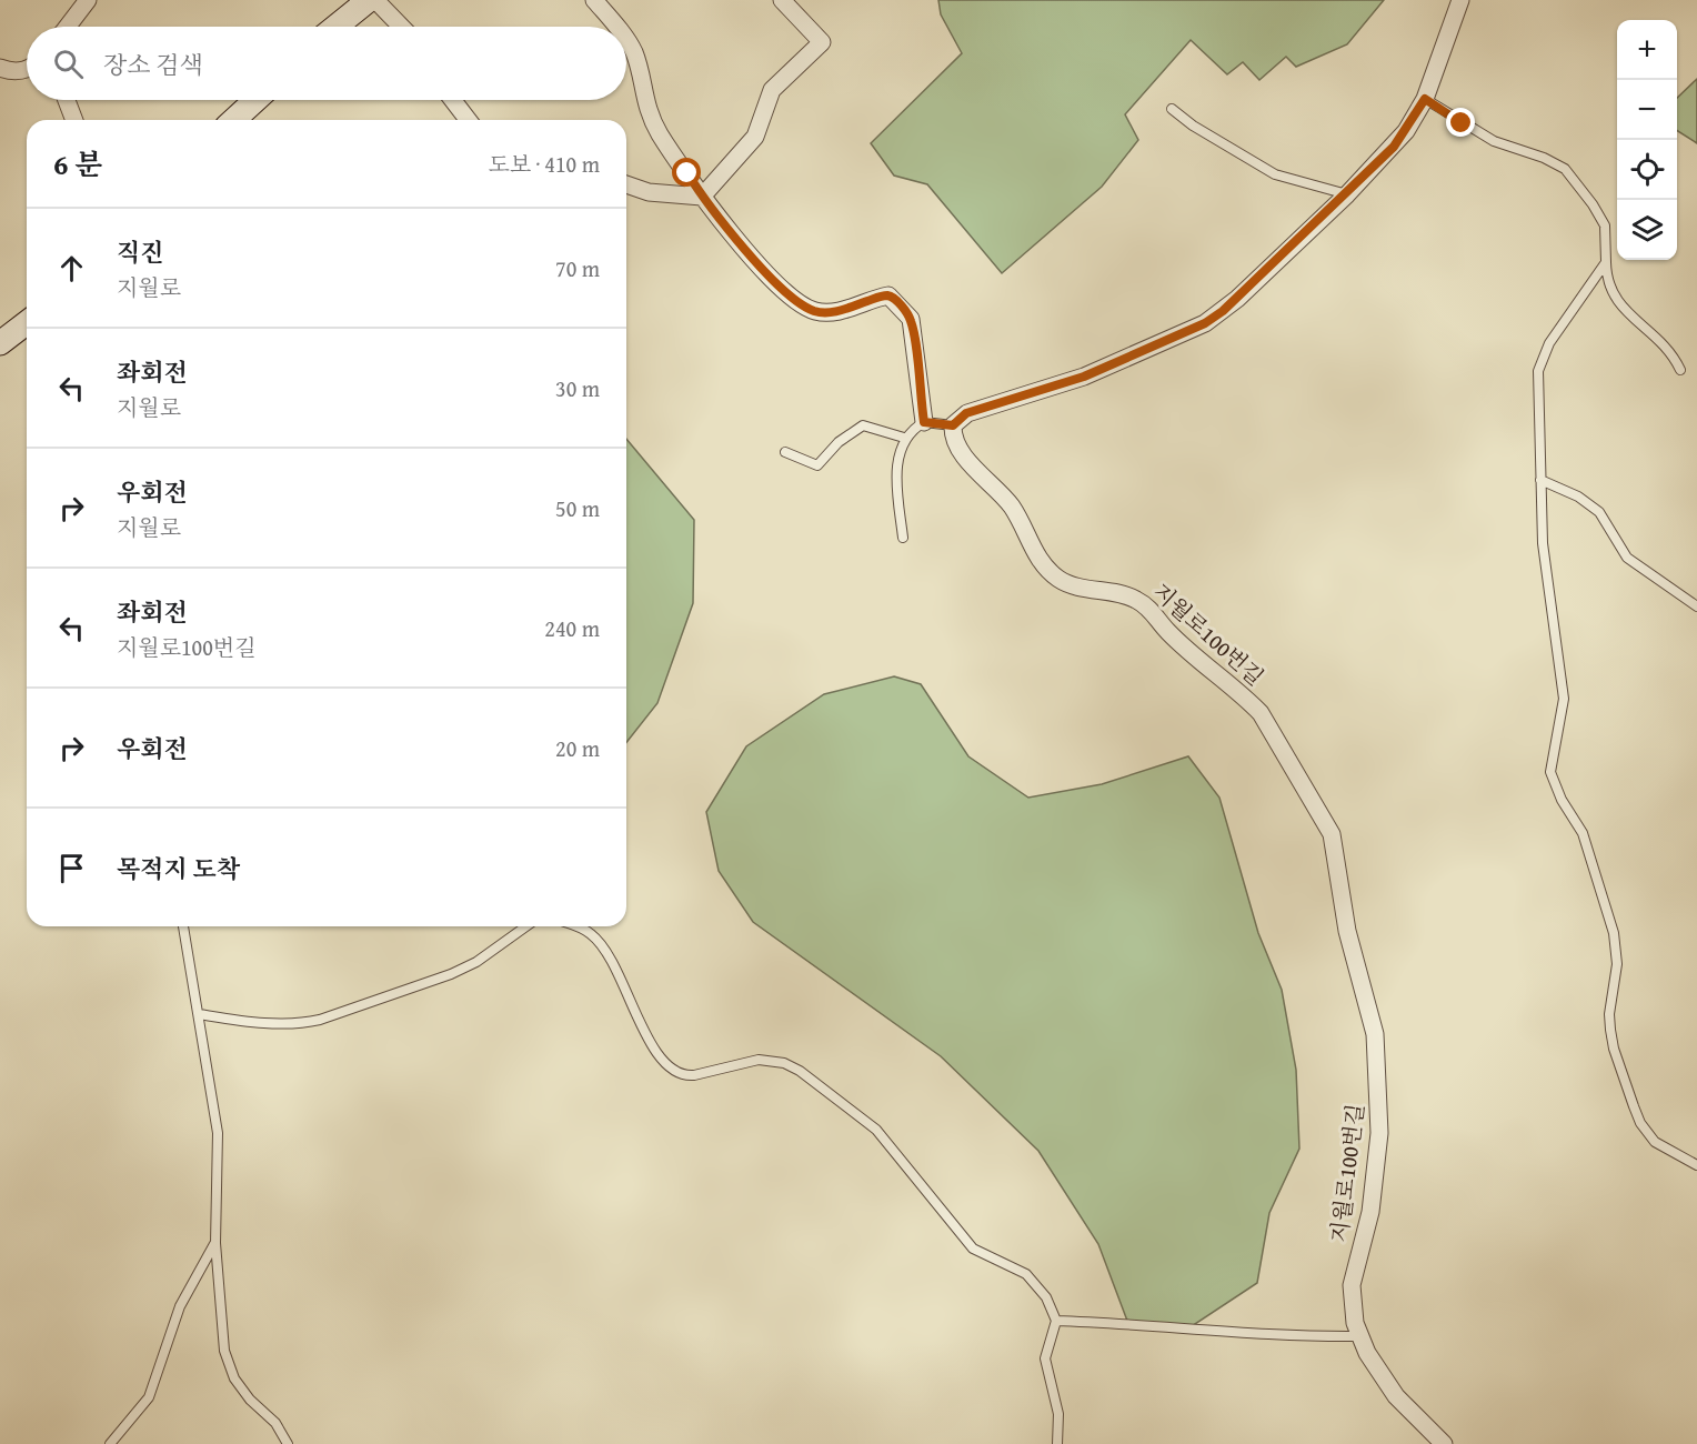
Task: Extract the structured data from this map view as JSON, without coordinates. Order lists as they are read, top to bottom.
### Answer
{
  "streets": {
    "street": ["지월로100번길"]
  },
  "page": {
    "map_buttons": ["+", "−"],
    "search": "장소 검색",
    "heading": ["6 분", "도보 · 410 m"],
    "list": [
      ["직진", "지월로", "70 m"],
      ["좌회전", "지월로", "30 m"],
      ["우회전", "지월로", "50 m"],
      ["좌회전", "지월로100번길", "240 m"],
      ["우회전", "20 m"],
      "목적지 도착"
    ]
  }
}
